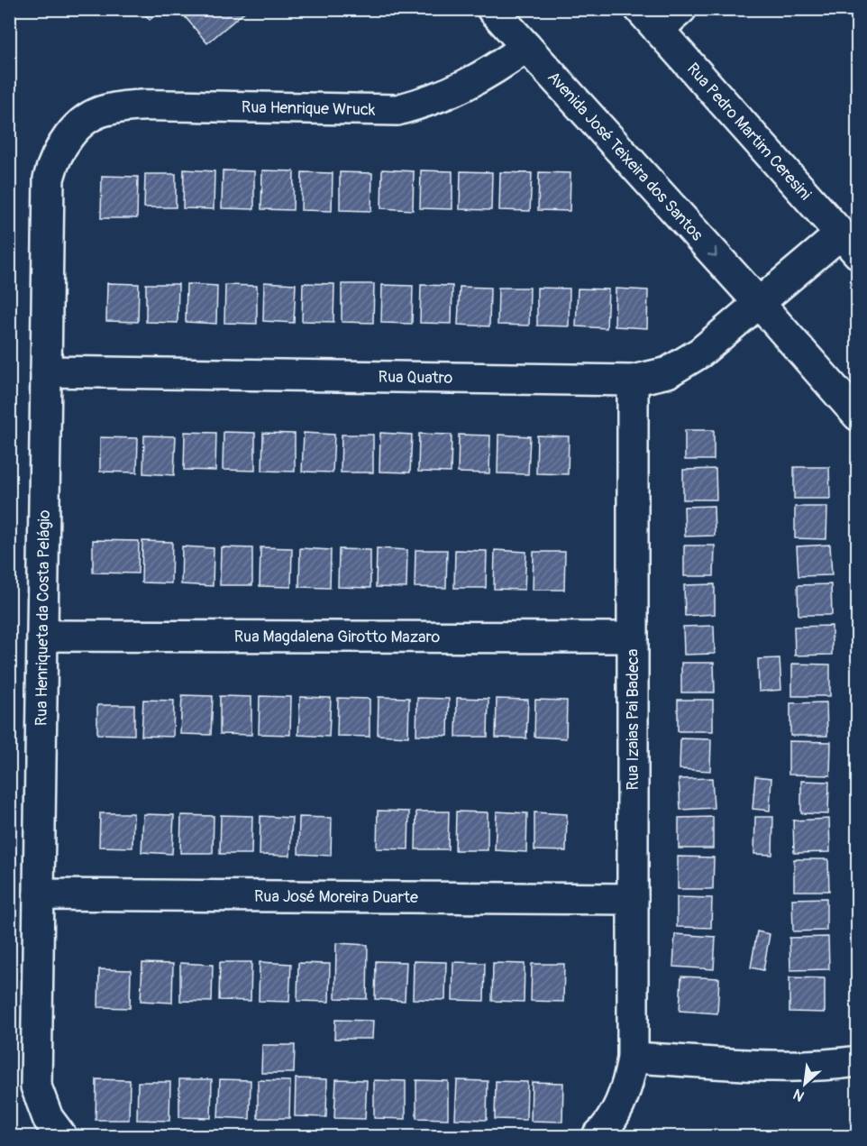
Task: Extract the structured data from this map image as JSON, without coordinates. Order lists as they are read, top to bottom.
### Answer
{
  "streets": {
    "street": [
      "Rua Henrique Wruck",
      "Rua Pedro Martim Ceresini",
      "Avenida José Teixeira dos Santos",
      "Rua Quatro",
      "Rua Henriqueta da Costa Pelágio",
      "Rua Magdalena Girotto Mazaro",
      "Rua Izaias Pai Badeca",
      "Rua José Moreira Duarte"
    ]
  },
  "crossings": [
    ["Rua Henrique Wruck", "Avenida José Teixeira dos Santos"],
    ["Rua Henrique Wruck", "Rua Henriqueta da Costa Pelágio"],
    ["Rua Pedro Martim Ceresini", "Rua Quatro"],
    ["Avenida José Teixeira dos Santos", "Rua Quatro"],
    ["Rua Quatro", "Rua Henriqueta da Costa Pelágio"],
    ["Rua Quatro", "Rua Izaias Pai Badeca"],
    ["Rua Henriqueta da Costa Pelágio", "Rua Magdalena Girotto Mazaro"],
    ["Rua Henriqueta da Costa Pelágio", "Rua José Moreira Duarte"],
    ["Rua Magdalena Girotto Mazaro", "Rua Izaias Pai Badeca"],
    ["Rua Izaias Pai Badeca", "Rua José Moreira Duarte"]
  ],
  "one_way": ["Avenida José Teixeira dos Santos"],
  "north": "bottom left"
}
